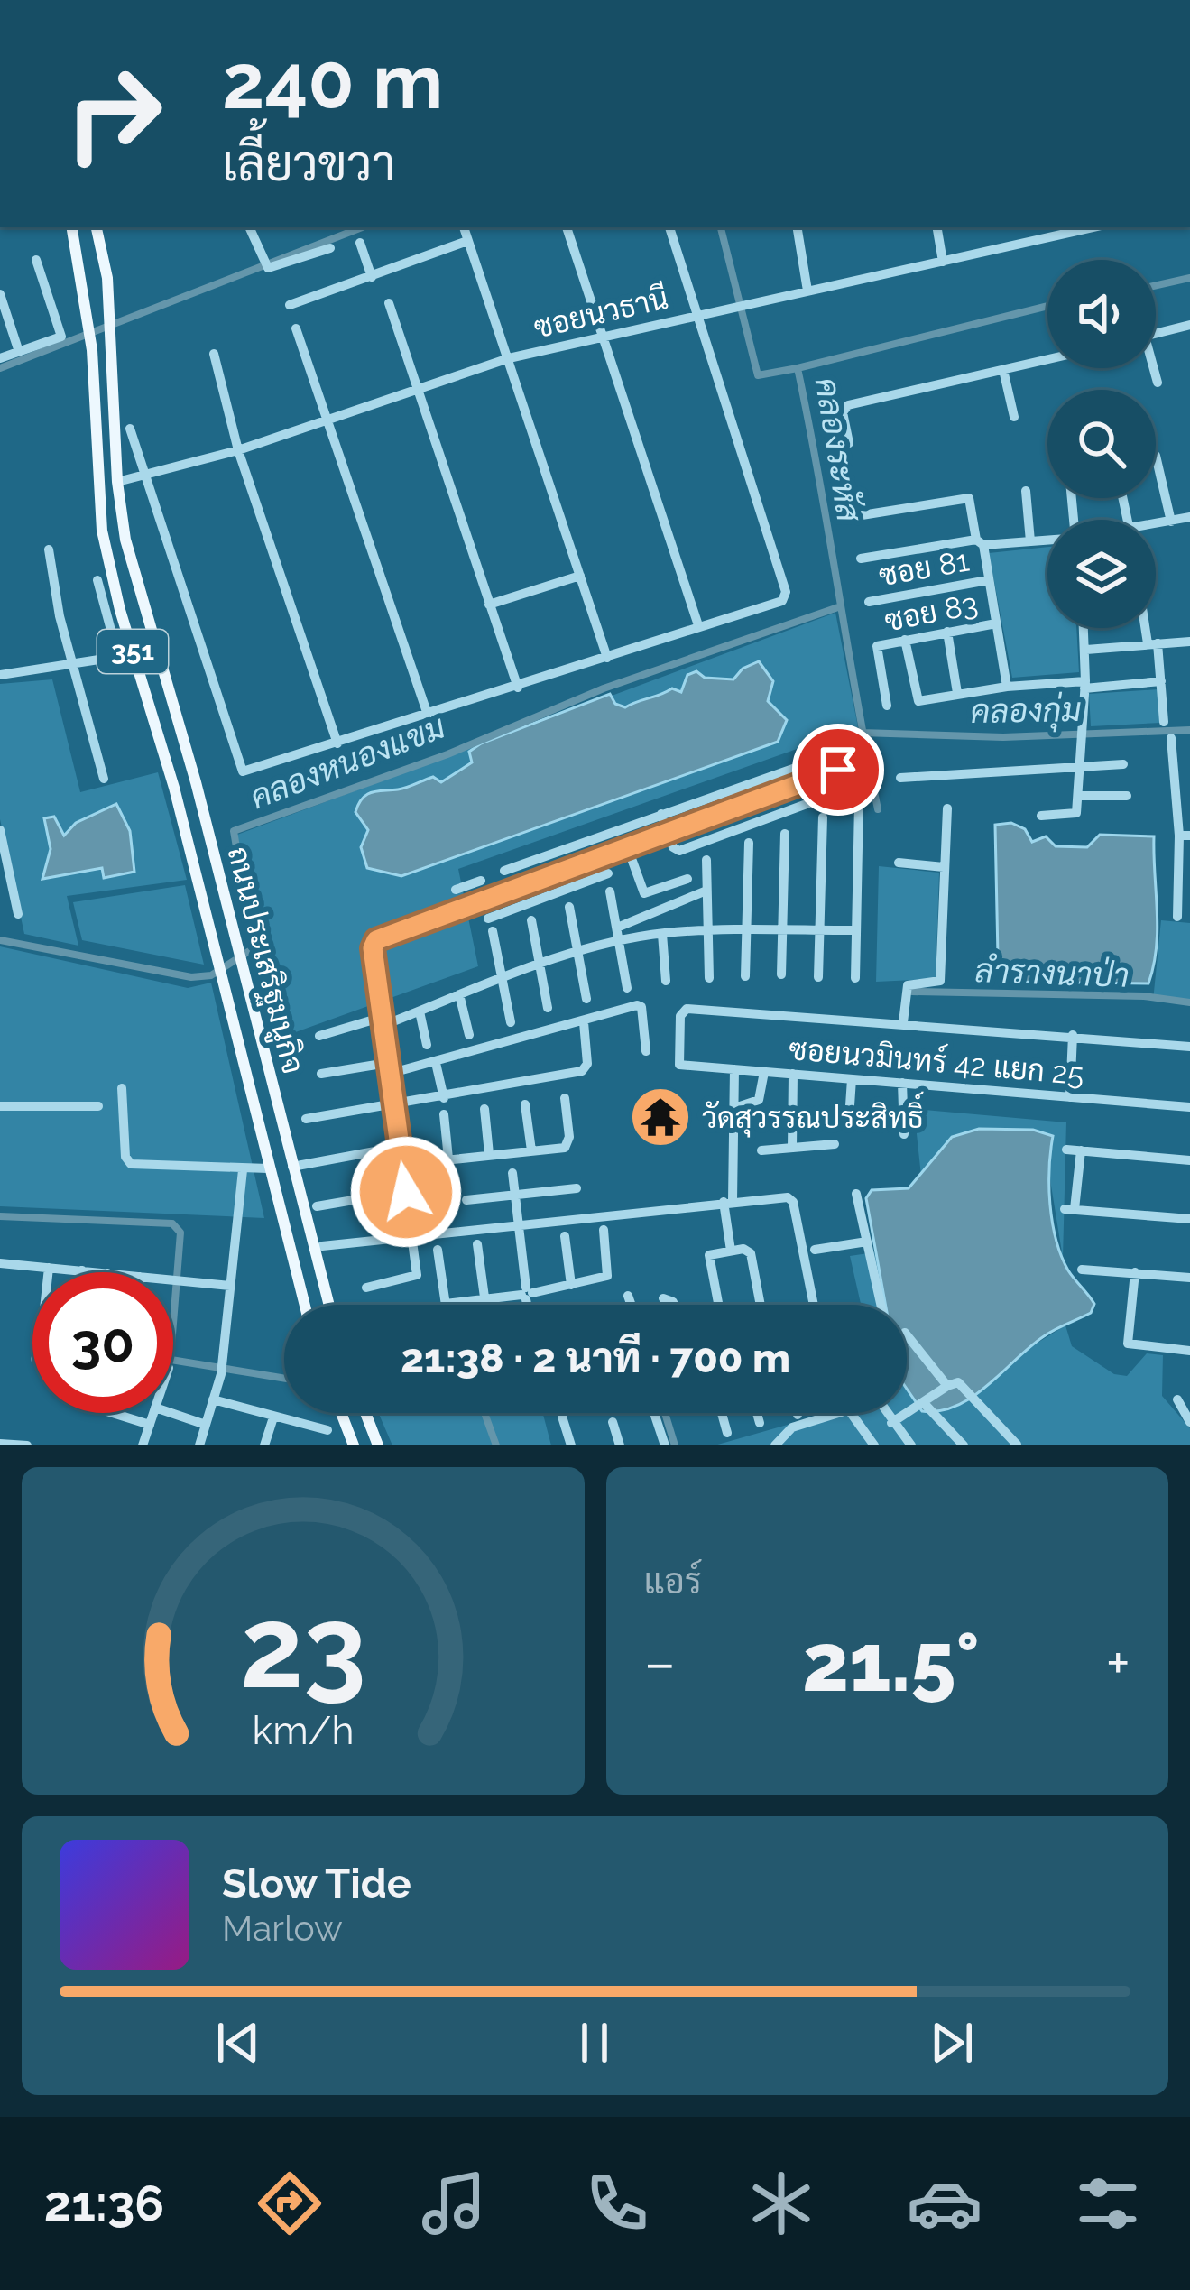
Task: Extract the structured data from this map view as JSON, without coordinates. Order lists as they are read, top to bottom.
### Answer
{
  "streets": {
    "main road": ["351", "ถนนประเสริฐมนูกิจ"],
    "street": [
      "ซอยนวธานี",
      "ซอย 81",
      "ซอย 83",
      "ซอยนวมินทร์ 42 แยก 25"
    ]
  },
  "crossings": [
    ["ซอยนวธานี", "ถนนประเสริฐมนูกิจ"]
  ],
  "water": [
    "คลองระหัส",
    "คลองกุ่ม",
    "คลองหนองแขม",
    "ลำรางนาป่า"
  ],
  "places": {
    "temple": ["วัดสุวรรณประสิทธิ์"]
  },
  "page": {
    "turn": ["240 m", "เลี้ยวขวา"],
    "limit": "30",
    "trip": "21:38 · 2 นาที · 700 m",
    "tile": "แอร์",
    "heat": ["−", "21.5°", "+"],
    "song": ["Slow Tide", "Marlow"],
    "tabs": "21:36",
    "gauge": ["23", "km/h"]
  }
}
